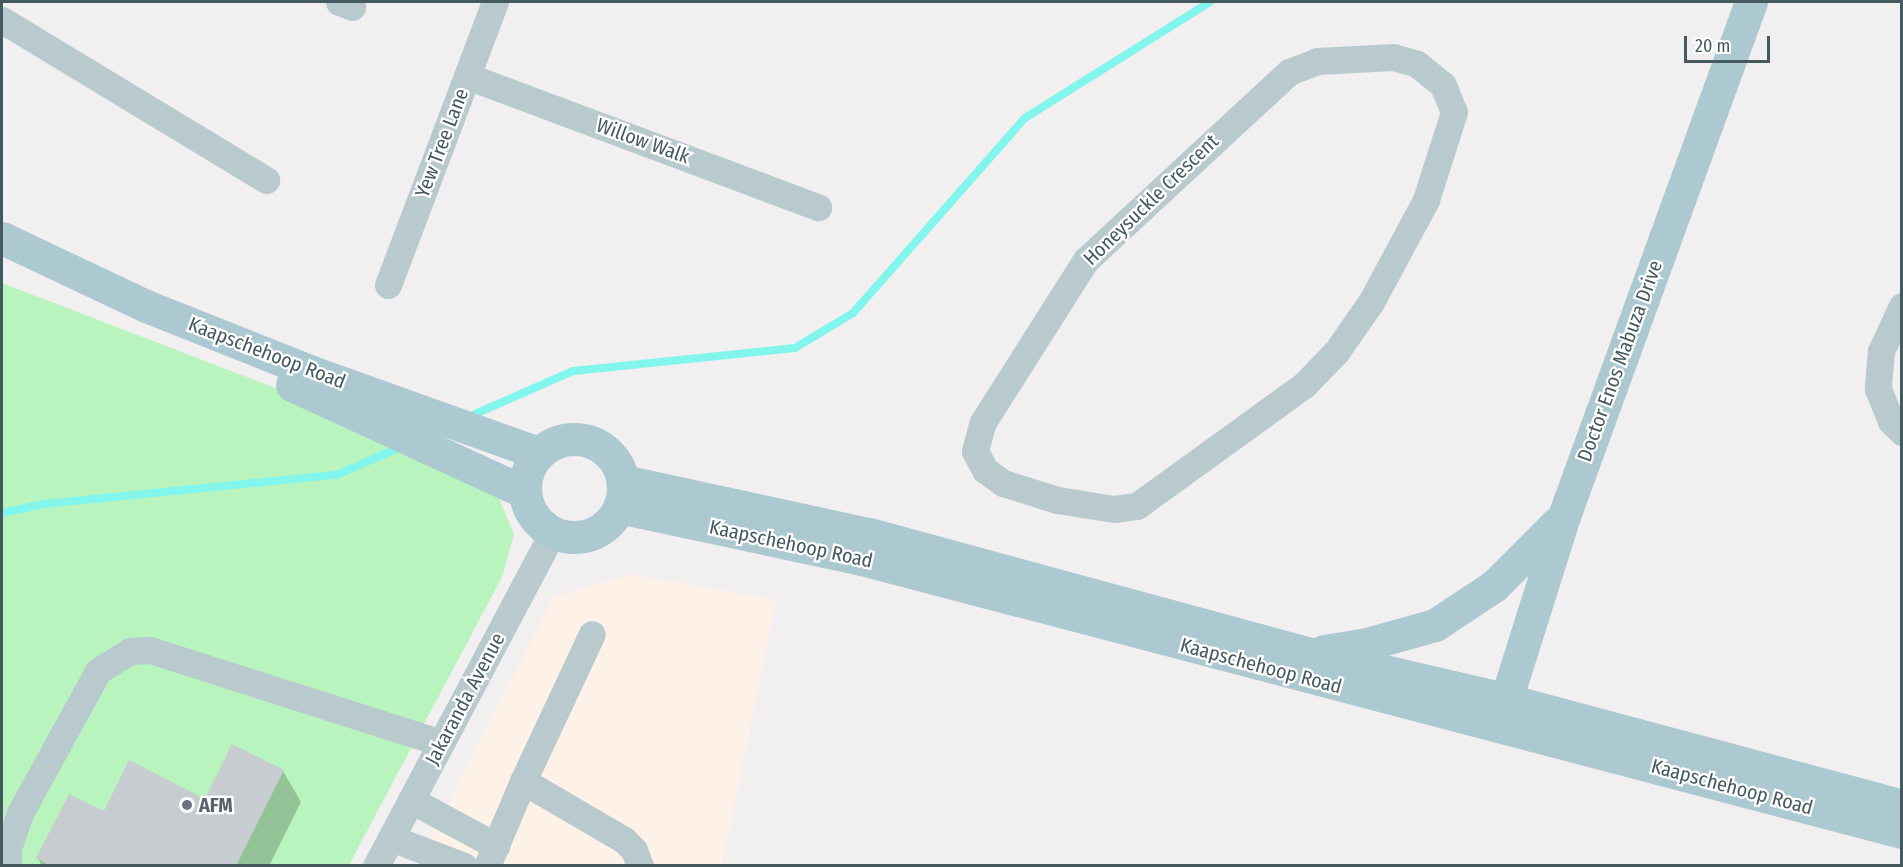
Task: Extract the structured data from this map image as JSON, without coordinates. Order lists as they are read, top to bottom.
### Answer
{
  "streets": {
    "main road": ["Kaapschehoop Road", "Doctor Enos Mabuza Drive"],
    "street": [
      "Willow Walk",
      "Yew Tree Lane",
      "Honeysuckle Crescent",
      "Jakaranda Avenue"
    ]
  },
  "crossings": [
    ["Willow Walk", "Yew Tree Lane"],
    ["Kaapschehoop Road", "Doctor Enos Mabuza Drive"],
    ["Kaapschehoop Road", "Jakaranda Avenue"]
  ],
  "places": ["AFM"],
  "scale_bar": "20 m"
}
